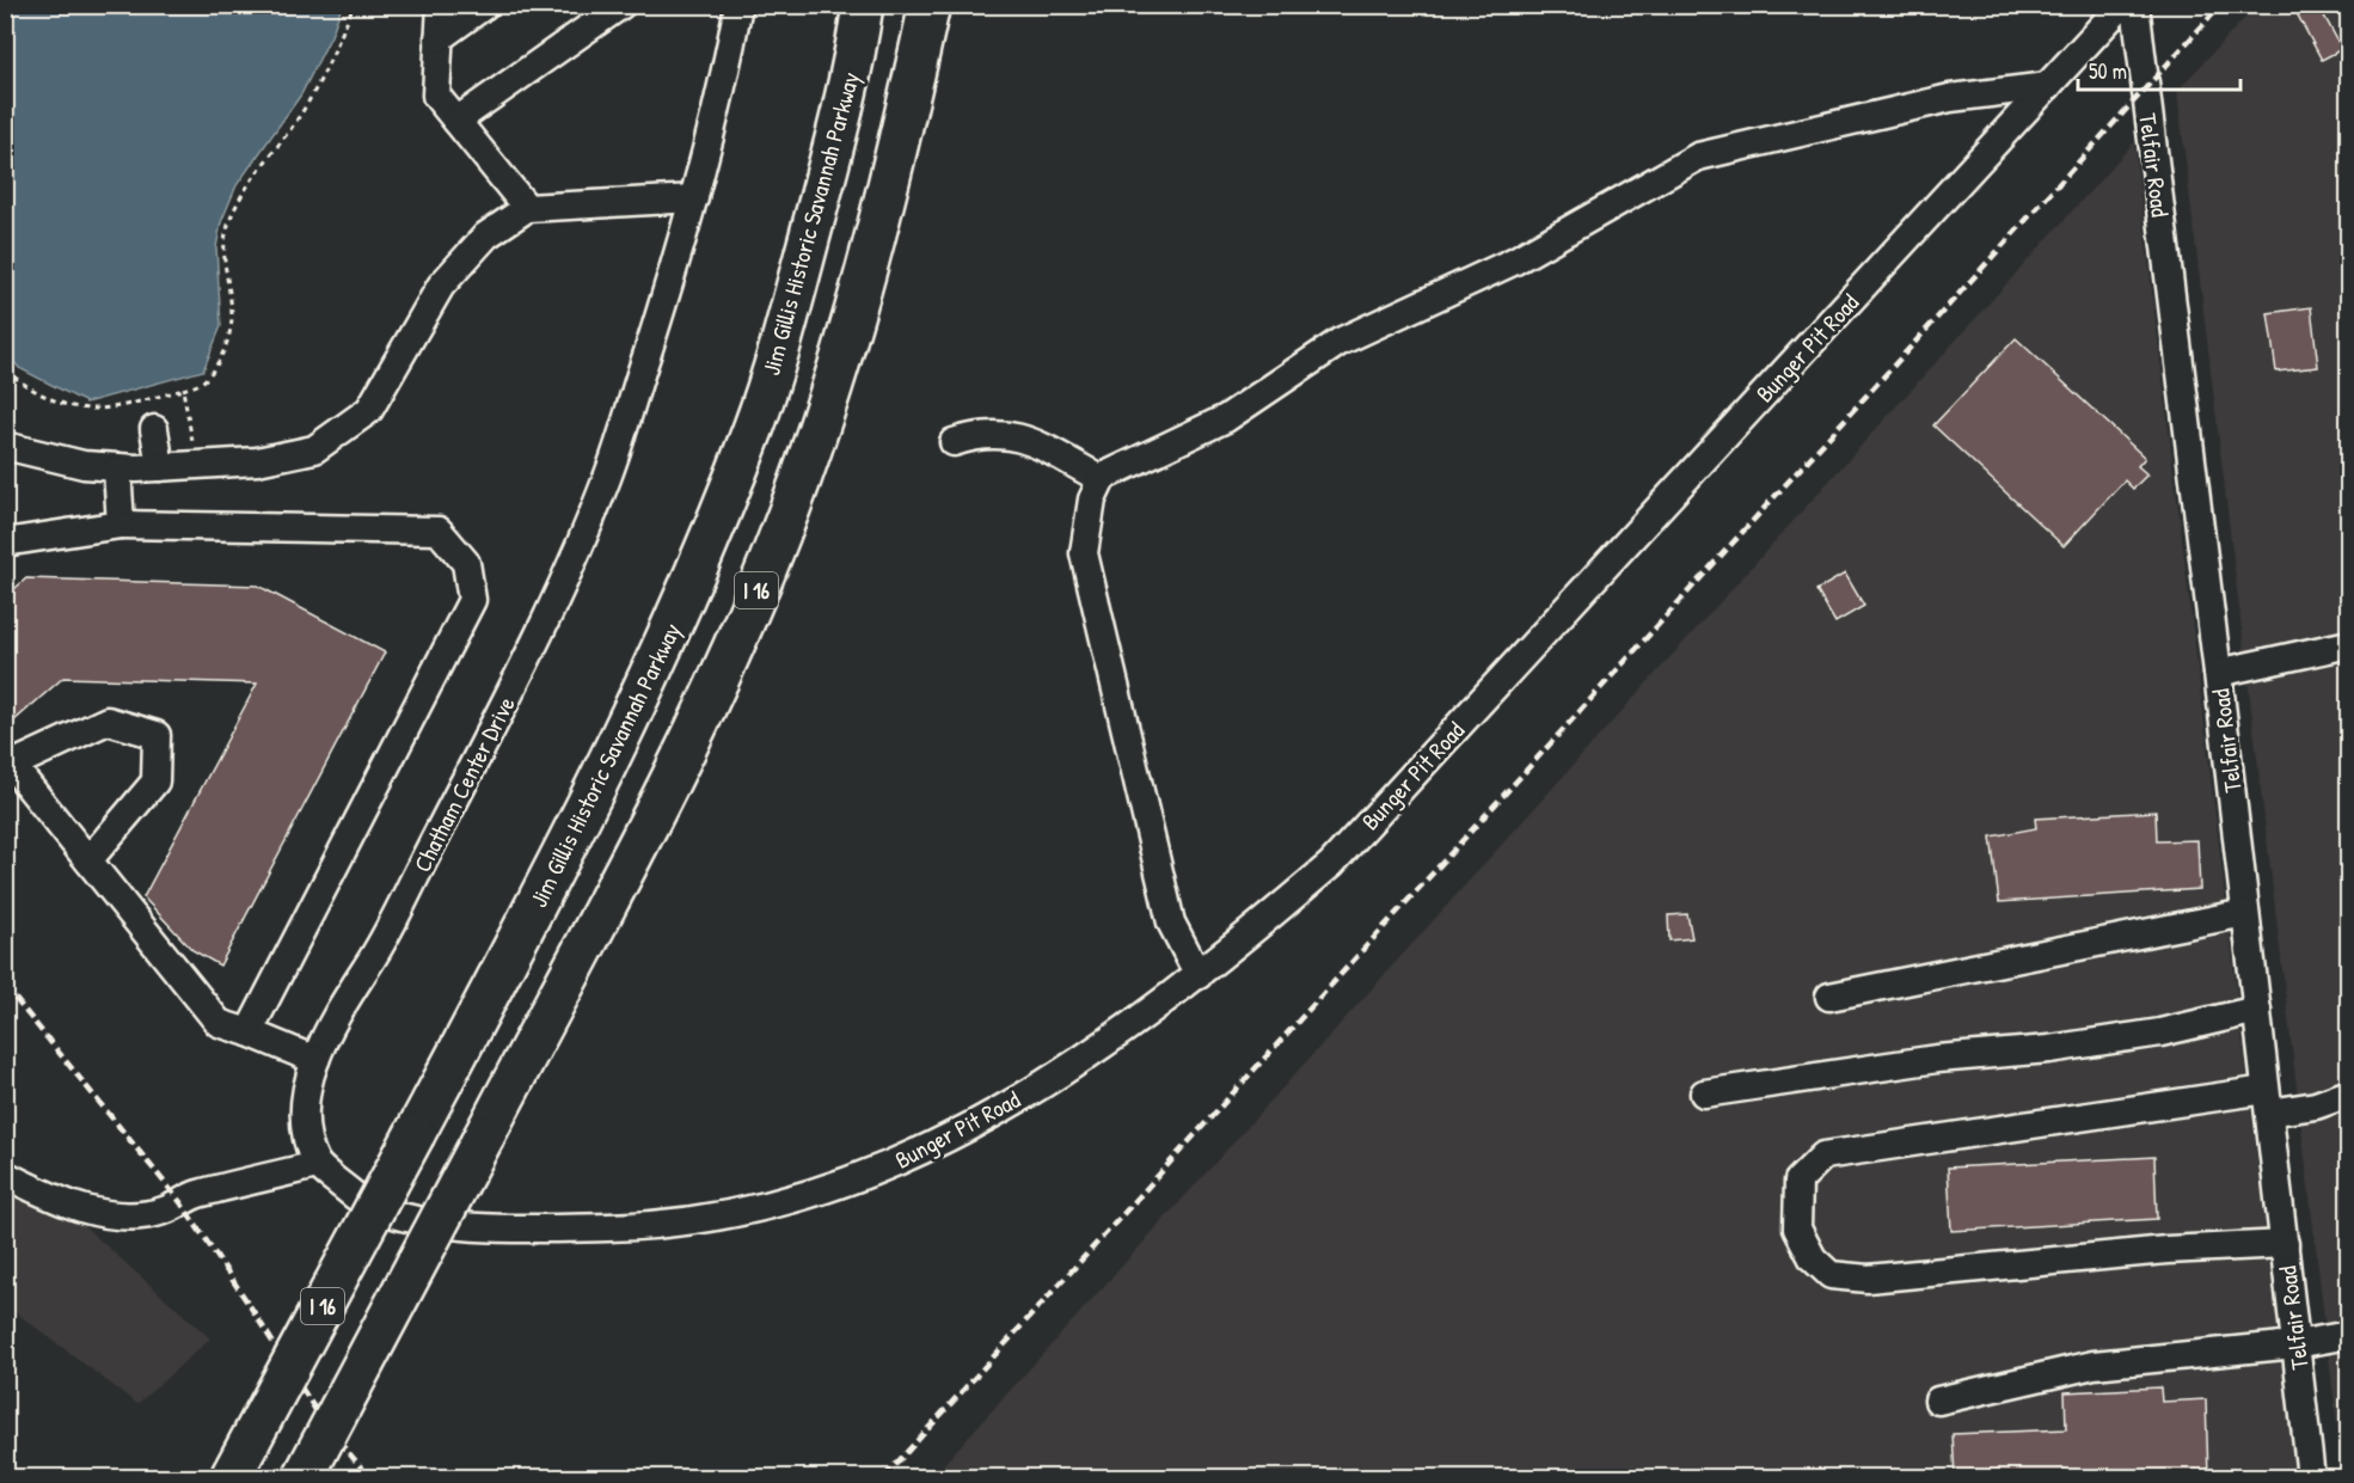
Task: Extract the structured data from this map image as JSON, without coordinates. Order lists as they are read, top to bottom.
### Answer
{
  "streets": {
    "highway": ["Jim Gillis Historic Savannah Parkway", "I 16"],
    "street": ["Telfair Road", "Bunger Pit Road", "Chatham Center Drive"]
  },
  "crossings": [
    ["Bunger Pit Road", "Chatham Center Drive"]
  ],
  "scale_bar": "50 m"
}
